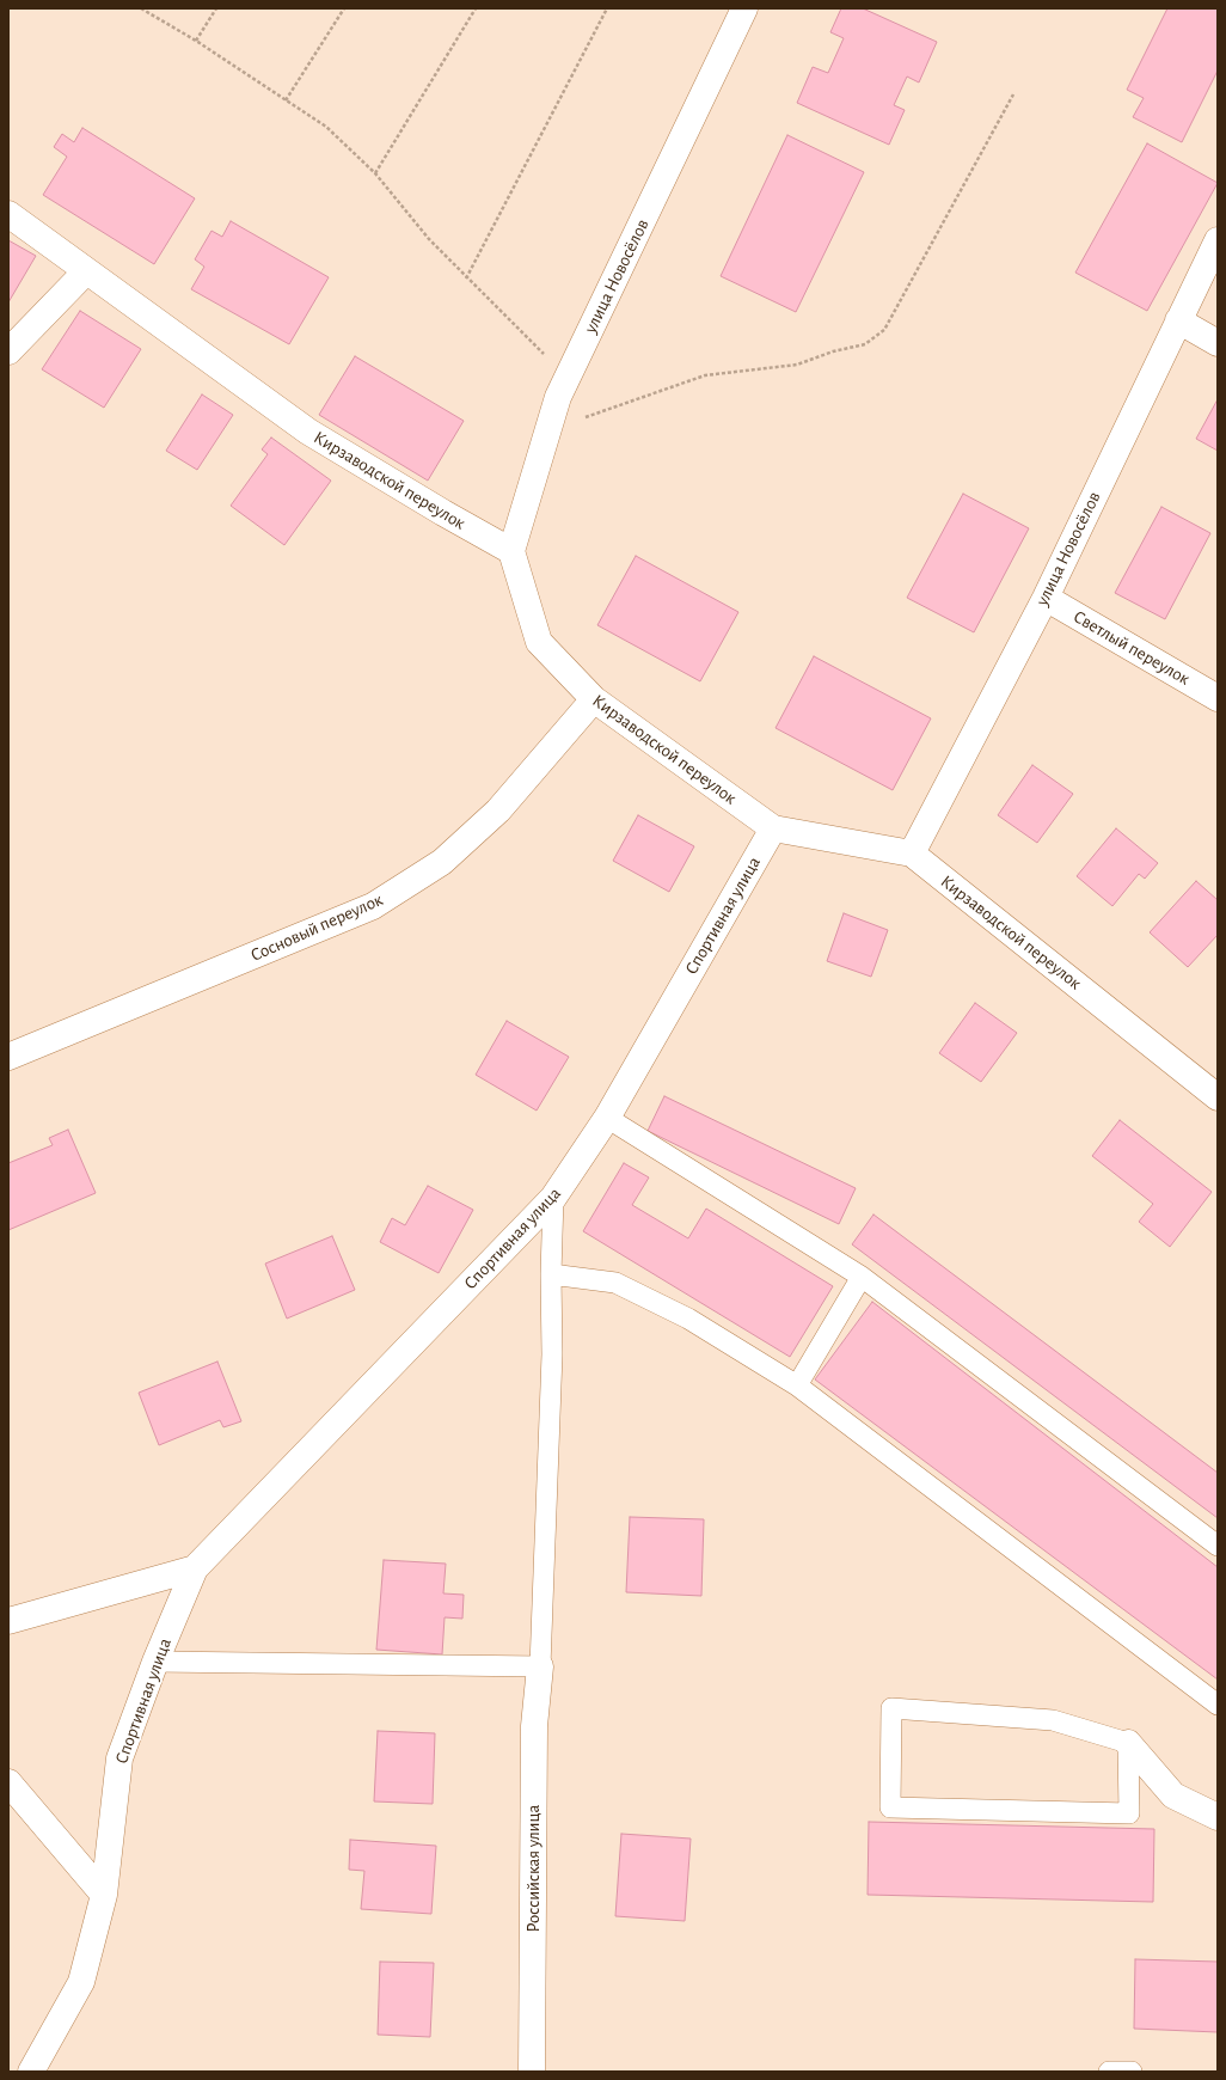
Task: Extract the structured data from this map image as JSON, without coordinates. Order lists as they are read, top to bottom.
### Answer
{
  "streets": {
    "street": [
      "улица Новосёлов",
      "Кирзаводской переулок",
      "Светлый переулок",
      "Спортивная улица",
      "Сосновый переулок",
      "Российская улица"
    ]
  },
  "crossings": [
    ["улица Новосёлов", "Кирзаводской переулок"],
    ["улица Новосёлов", "Светлый переулок"],
    ["Кирзаводской переулок", "Спортивная улица"],
    ["Кирзаводской переулок", "Сосновый переулок"]
  ]
}
